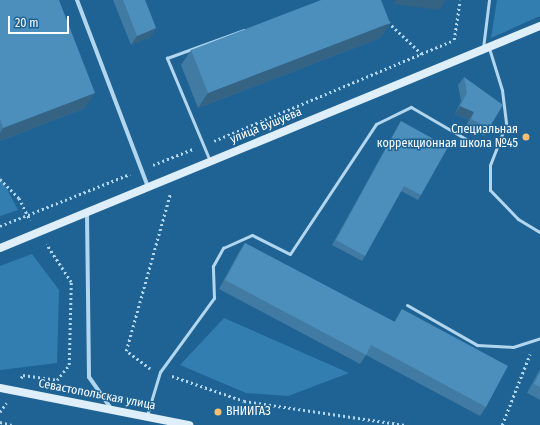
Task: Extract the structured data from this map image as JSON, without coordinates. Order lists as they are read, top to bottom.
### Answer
{
  "streets": {
    "street": ["улица Бушуева", "Севастопольская улица"]
  },
  "places": ["Специальная коррекционная школа №45", "ВНИИГАЗ"],
  "scale_bar": "20 m"
}
